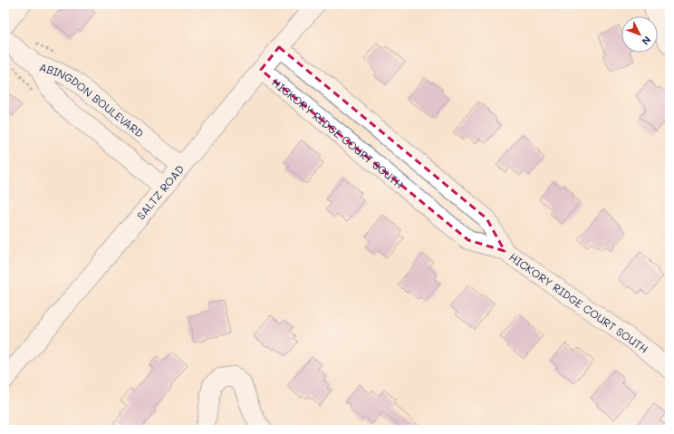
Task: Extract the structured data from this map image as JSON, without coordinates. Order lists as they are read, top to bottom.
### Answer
{
  "streets": {
    "street": ["ABINGDON BOULEVARD", "HICKORY RIDGE COURT SOUTH", "SALTZ ROAD"]
  },
  "crossings": [
    ["ABINGDON BOULEVARD", "SALTZ ROAD"],
    ["HICKORY RIDGE COURT SOUTH", "SALTZ ROAD"]
  ],
  "north": "bottom right"
}
